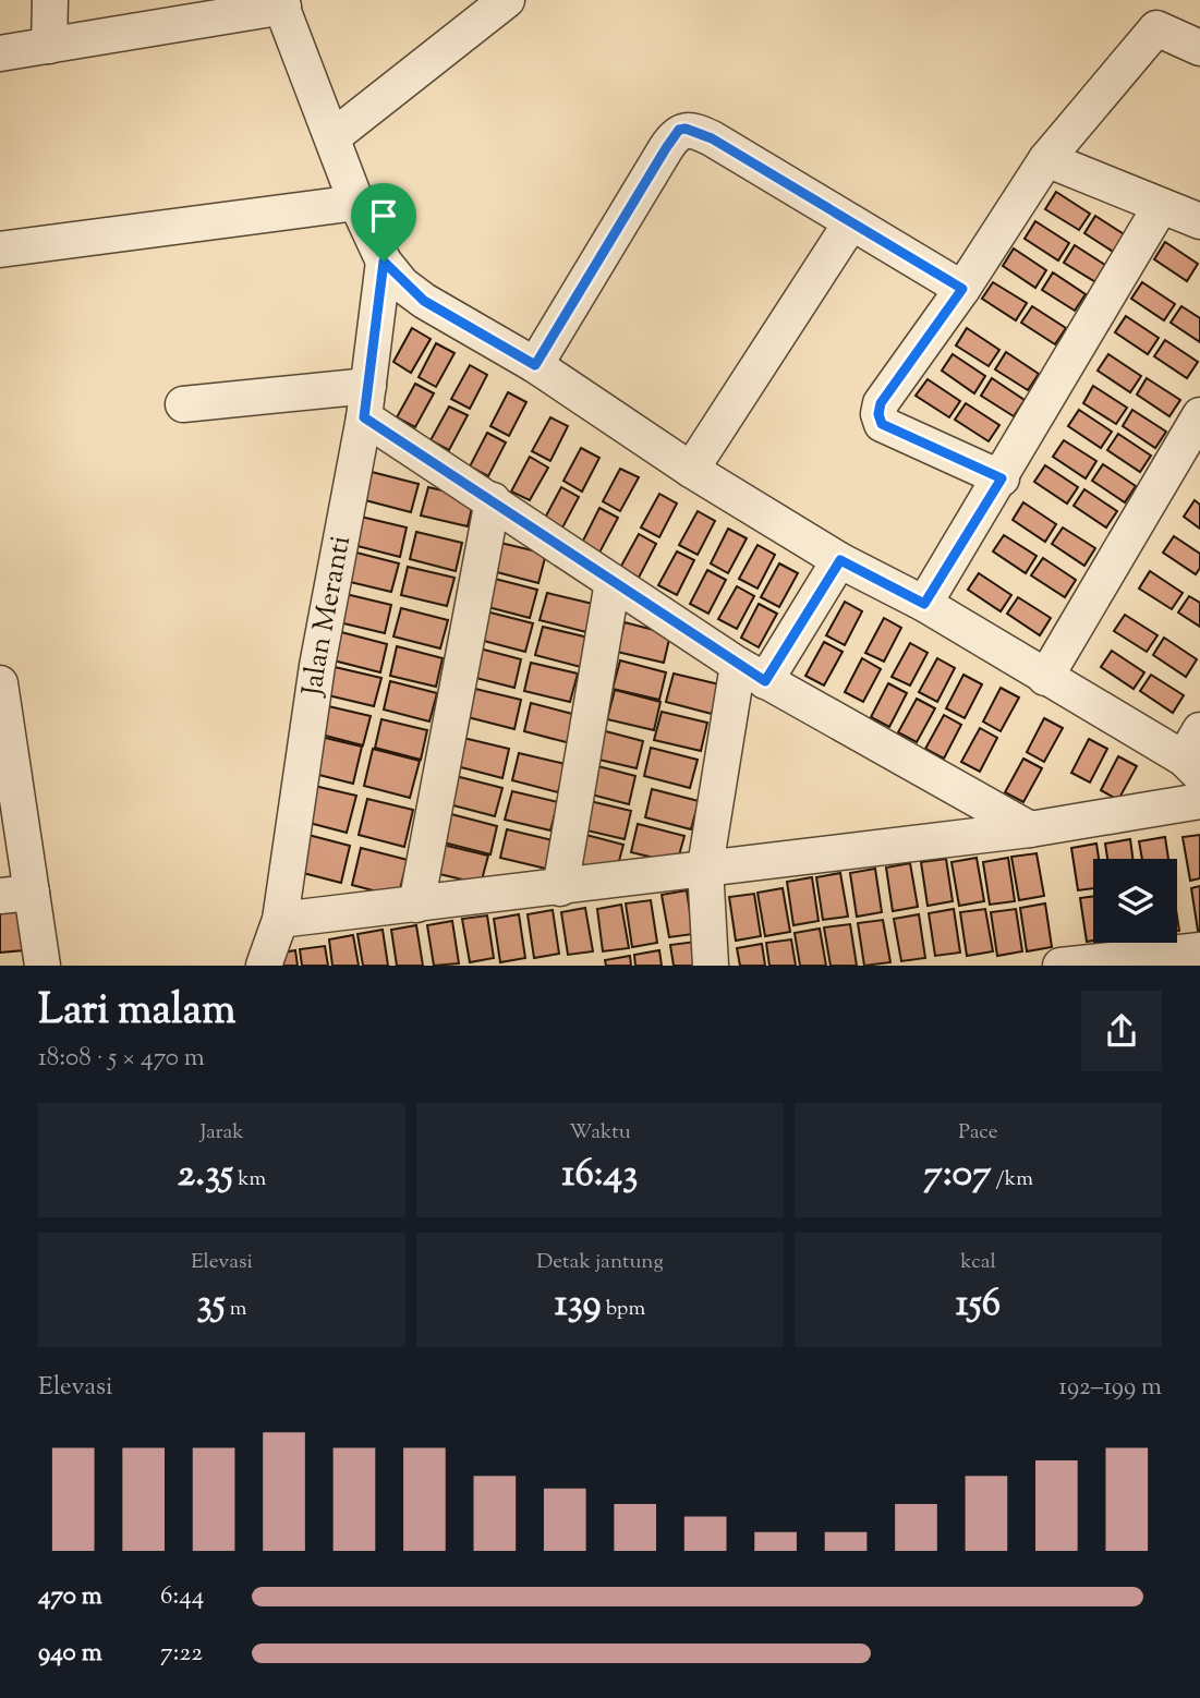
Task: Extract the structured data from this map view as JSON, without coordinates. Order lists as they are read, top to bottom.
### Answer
{
  "streets": {
    "street": ["Jalan Meranti"]
  },
  "page": {
    "heading": ["Lari malam", "18:08 · 5 × 470 m"],
    "stats": [
      ["Jarak", "2.35 km"],
      ["Waktu", "16:43"],
      ["Pace", "7:07 /km"],
      ["Elevasi", "35 m"],
      ["Detak jantung", "139 bpm"],
      ["kcal", "156"]
    ],
    "chart": ["Elevasi", "192–199 m"],
    "list": [
      {
        "name": "470 m",
        "note": "6:44"
      },
      {
        "name": "940 m",
        "note": "7:22"
      }
    ]
  }
}
